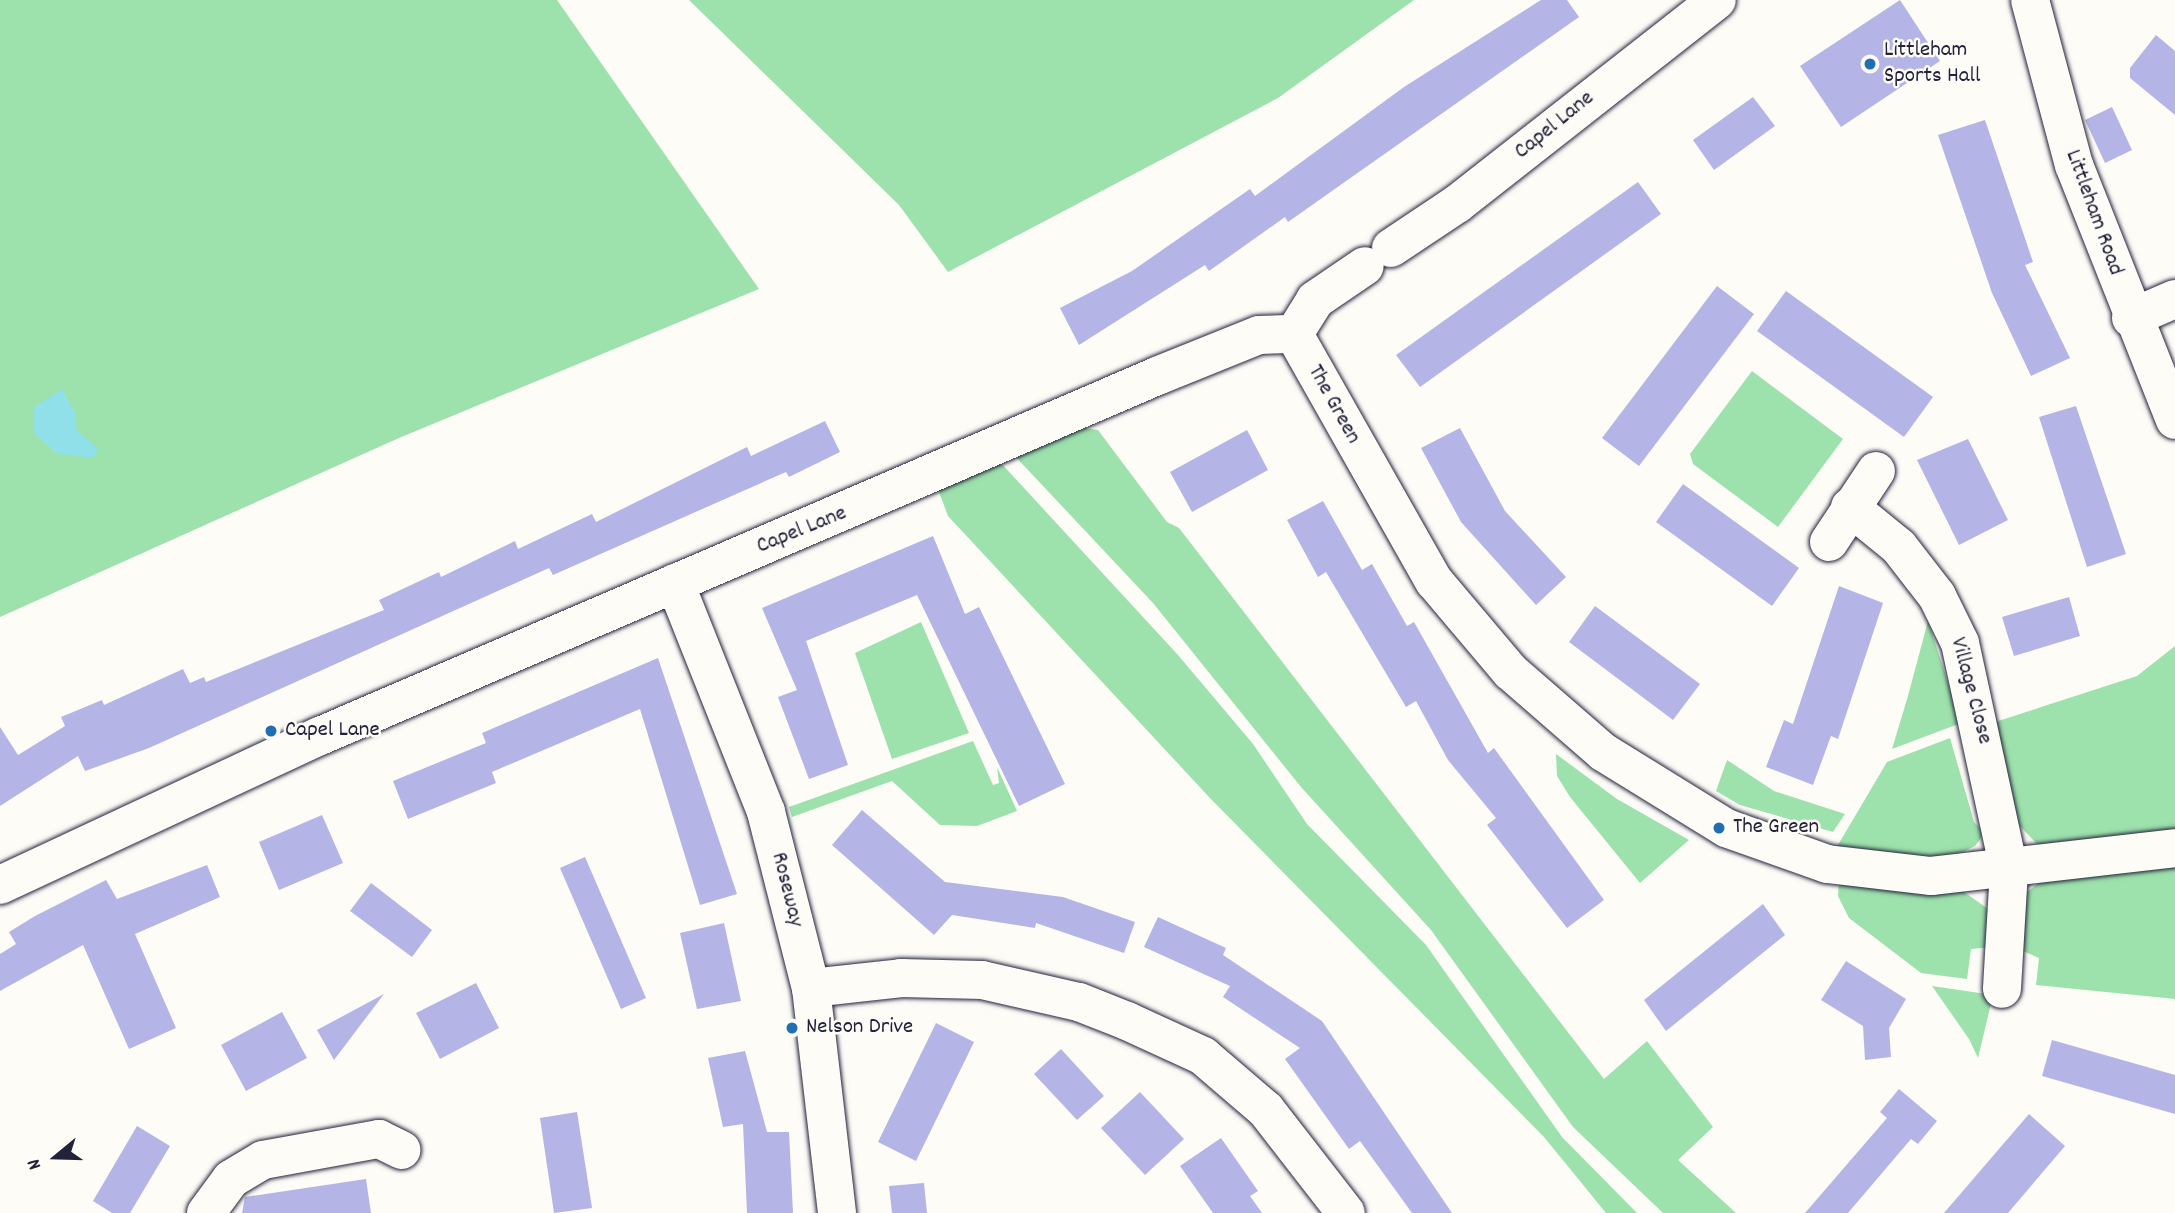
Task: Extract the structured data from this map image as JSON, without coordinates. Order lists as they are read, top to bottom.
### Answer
{
  "streets": {
    "street": [
      "Capel Lane",
      "Littleham Road",
      "The Green",
      "Village Close",
      "Roseway"
    ]
  },
  "crossings": [
    ["Capel Lane", "The Green"],
    ["Capel Lane", "Roseway"],
    ["The Green", "Village Close"]
  ],
  "places": [
    "Littleham Sports Hall",
    "Capel Lane",
    "The Green",
    "Nelson Drive"
  ],
  "north": "left"
}
